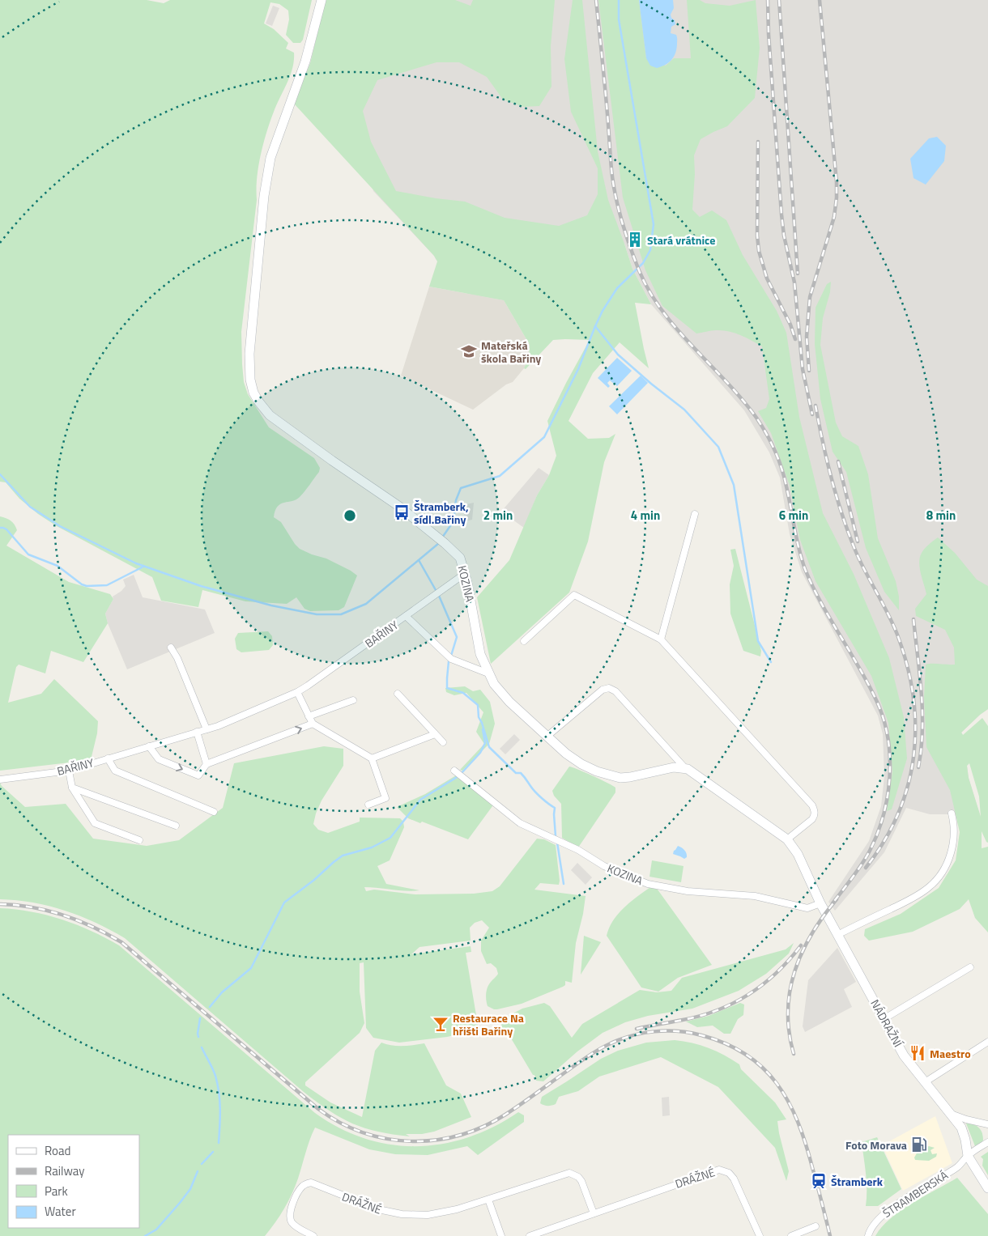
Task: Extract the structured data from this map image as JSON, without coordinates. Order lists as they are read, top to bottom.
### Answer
{
  "streets": {
    "main road": ["KOZINA", "NÁDRAŽNÍ"],
    "street": ["BAŘINY", "DRÁŽNÉ", "ŠTRAMBERSKÁ"]
  },
  "crossings": [
    ["KOZINA", "BAŘINY"],
    ["KOZINA", "NÁDRAŽNÍ"],
    ["NÁDRAŽNÍ", "ŠTRAMBERSKÁ"]
  ],
  "places": {
    "building": ["Stará vrátnice"],
    "school or university": ["Mateřská škola Bařiny"],
    "bus stop": ["Štramberk, sídl.Bařiny"],
    "bar": ["Restaurace Na hřišti Bařiny"],
    "restaurant": ["Maestro"],
    "fuel station": ["Foto Morava"],
    "station": ["Štramberk"]
  },
  "legend": [
    "Road",
    "Railway",
    "Park",
    "Water"
  ],
  "rings": [
    "2 min",
    "4 min",
    "6 min",
    "8 min"
  ]
}
